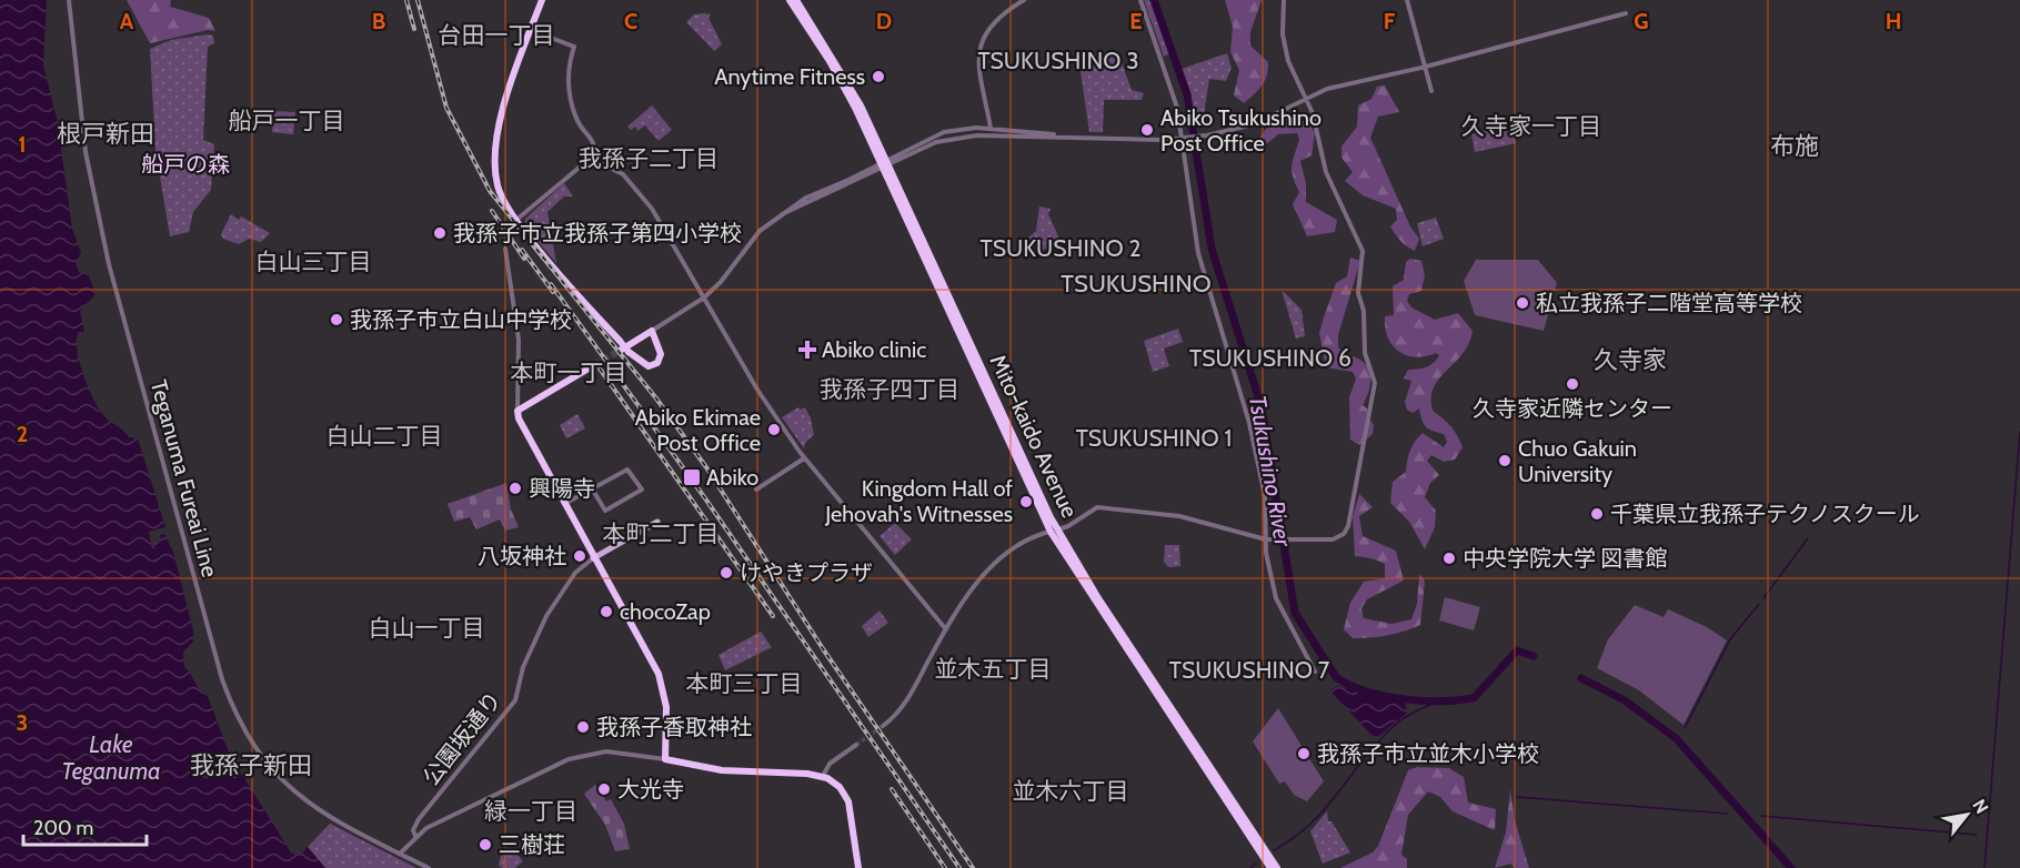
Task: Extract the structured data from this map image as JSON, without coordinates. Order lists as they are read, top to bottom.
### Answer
{
  "streets": {
    "highway": ["Mito-kaido Avenue"],
    "street": ["Teganuma Fureai Line", "公園坂通り"]
  },
  "districts": [
    "台田一丁目",
    "TSUKUSHINO 3",
    "船戸一丁目",
    "久寺家一丁目",
    "根戸新田",
    "布施",
    "我孫子二丁目",
    "TSUKUSHINO 2",
    "白山三丁目",
    "TSUKUSHINO",
    "TSUKUSHINO 6",
    "久寺家",
    "本町一丁目",
    "我孫子四丁目",
    "白山二丁目",
    "TSUKUSHINO 1",
    "本町二丁目",
    "白山一丁目",
    "並木五丁目",
    "TSUKUSHINO 7",
    "本町三丁目",
    "我孫子新田",
    "並木六丁目",
    "緑一丁目"
  ],
  "water": ["Tsukushino River", "Lake Teganuma"],
  "parks": ["船戸の森"],
  "places": {
    "other": [
      "Anytime Fitness",
      "Abiko Tsukushino Post Office",
      "我孫子市立我孫子第四小学校",
      "私立我孫子二階堂高等学校",
      "我孫子市立白山中学校",
      "久寺家近隣センター",
      "Abiko Ekimae Post Office",
      "Chuo Gakuin University",
      "興陽寺",
      "Kingdom Hall of Jehovah's Witnesses",
      "千葉県立我孫子テクノスクール",
      "八坂神社",
      "中央学院大学 図書館",
      "けやきプラザ",
      "chocoZap",
      "我孫子香取神社",
      "我孫子市立並木小学校",
      "大光寺",
      "三樹荘"
    ],
    "health": ["Abiko clinic"],
    "transit": ["Abiko"]
  },
  "scale_bar": "200 m",
  "north": "top right",
  "grid": {
    "columns": [
      "A",
      "B",
      "C",
      "D",
      "E",
      "F",
      "G",
      "H"
    ],
    "rows": ["1", "2", "3"]
  }
}
